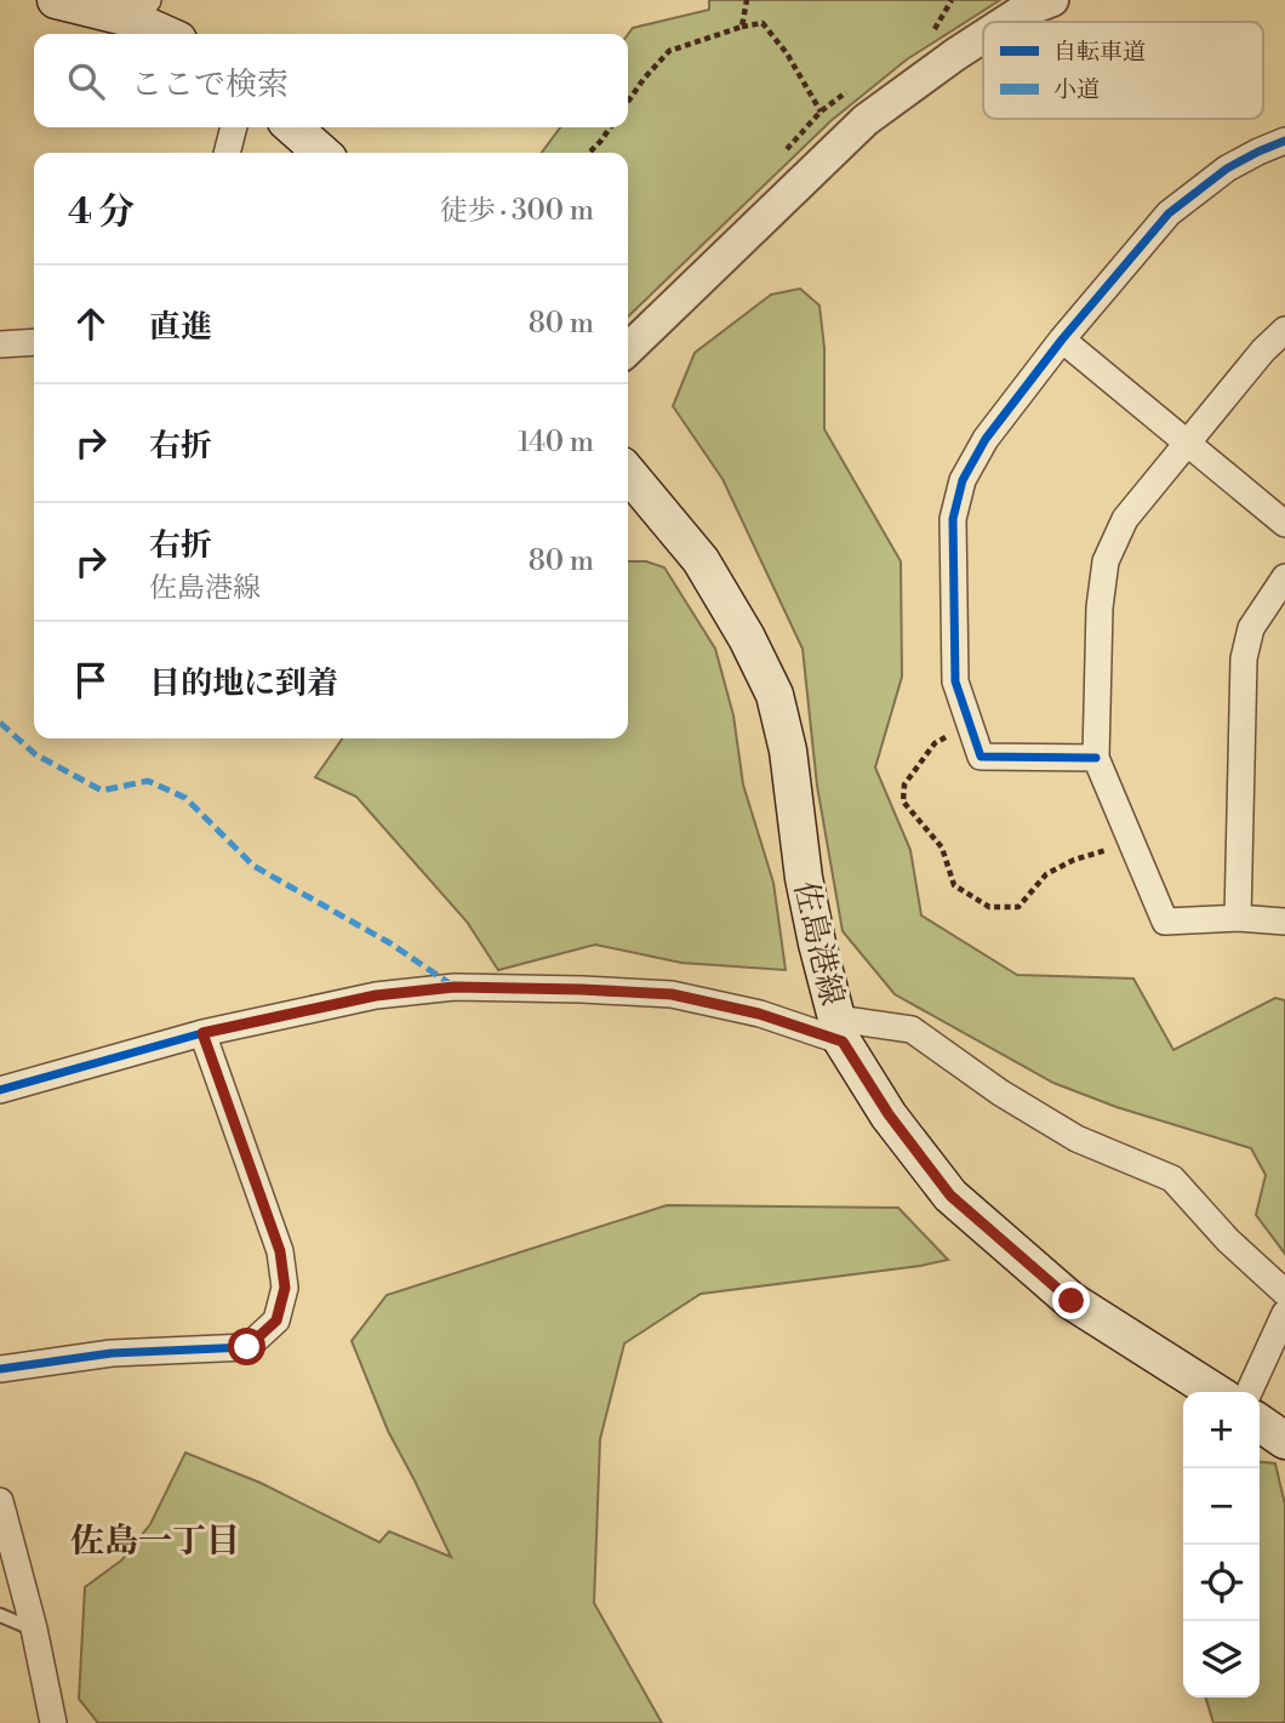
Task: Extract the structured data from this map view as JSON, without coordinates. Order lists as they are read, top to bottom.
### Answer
{
  "streets": {
    "main road": ["佐島港線"]
  },
  "districts": ["佐島一丁目"],
  "legend": ["自転車道", "小道"],
  "page": {
    "search": "ここで検索",
    "heading": ["4 分", "徒歩 · 300 m"],
    "list": [
      ["直進", "80 m"],
      ["右折", "140 m"],
      ["右折", "佐島港線", "80 m"],
      "目的地に到着"
    ],
    "map_buttons": ["+", "−"]
  }
}
